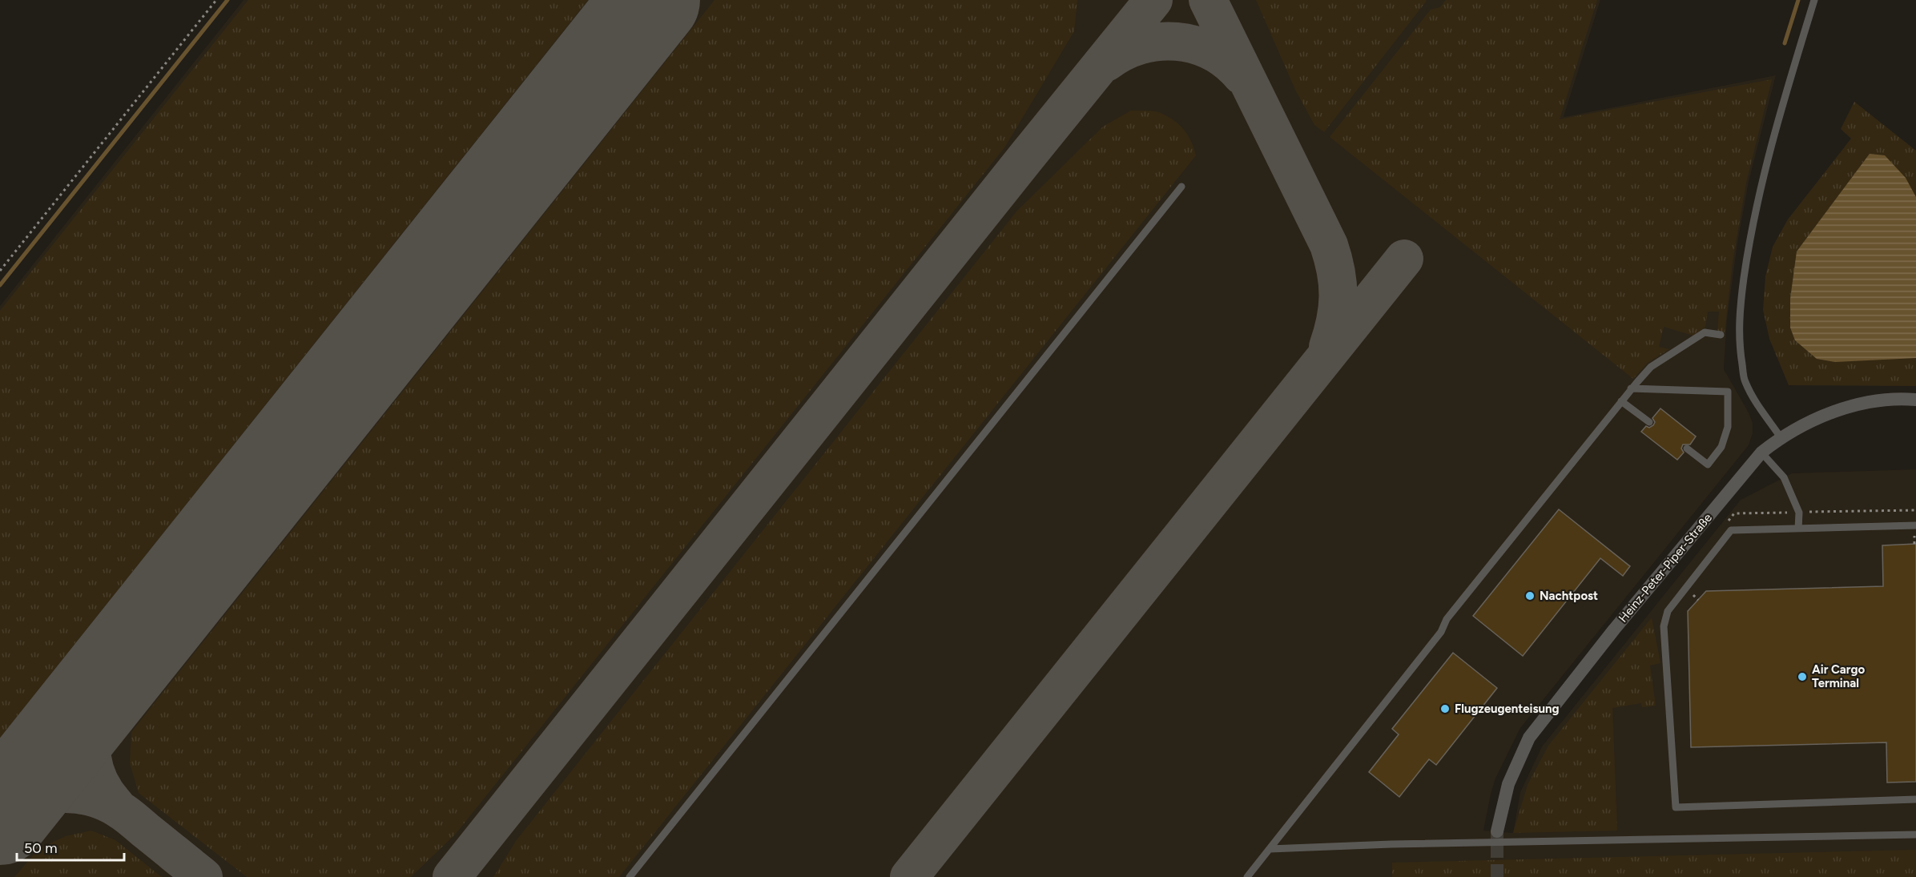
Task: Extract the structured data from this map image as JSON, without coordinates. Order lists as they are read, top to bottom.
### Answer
{
  "streets": {
    "street": ["Heinz-Peter-Piper-Straße"]
  },
  "places": ["Nachtpost", "Air Cargo Terminal", "Flugzeugenteisung"],
  "scale_bar": "50 m"
}
